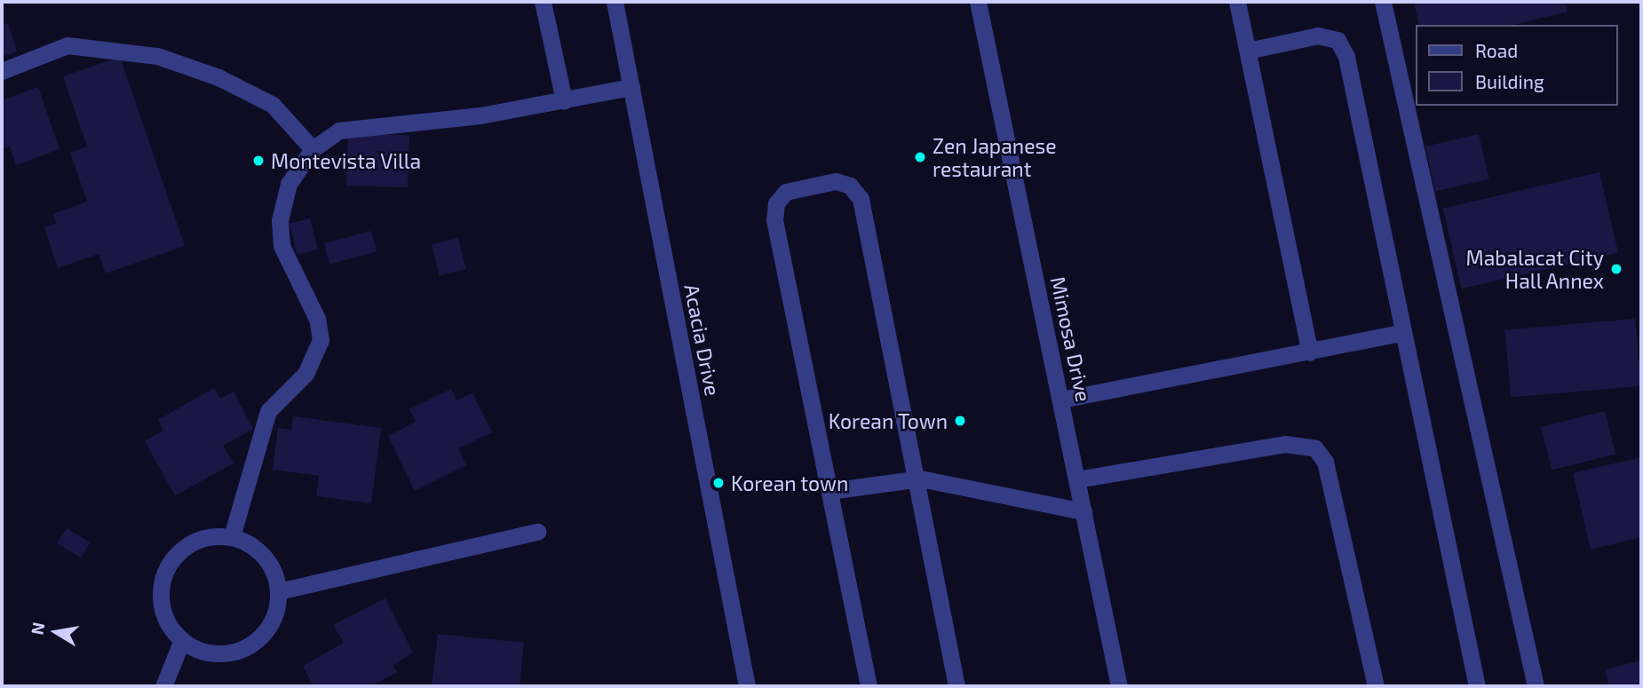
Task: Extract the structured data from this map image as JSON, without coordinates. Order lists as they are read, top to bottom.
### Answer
{
  "streets": {
    "street": ["Mimosa Drive", "Acacia Drive"]
  },
  "places": [
    "Zen Japanese restaurant",
    "Montevista Villa",
    "Mabalacat City Hall Annex",
    "Korean Town",
    "Korean town"
  ],
  "legend": ["Road", "Building"],
  "north": "left"
}
